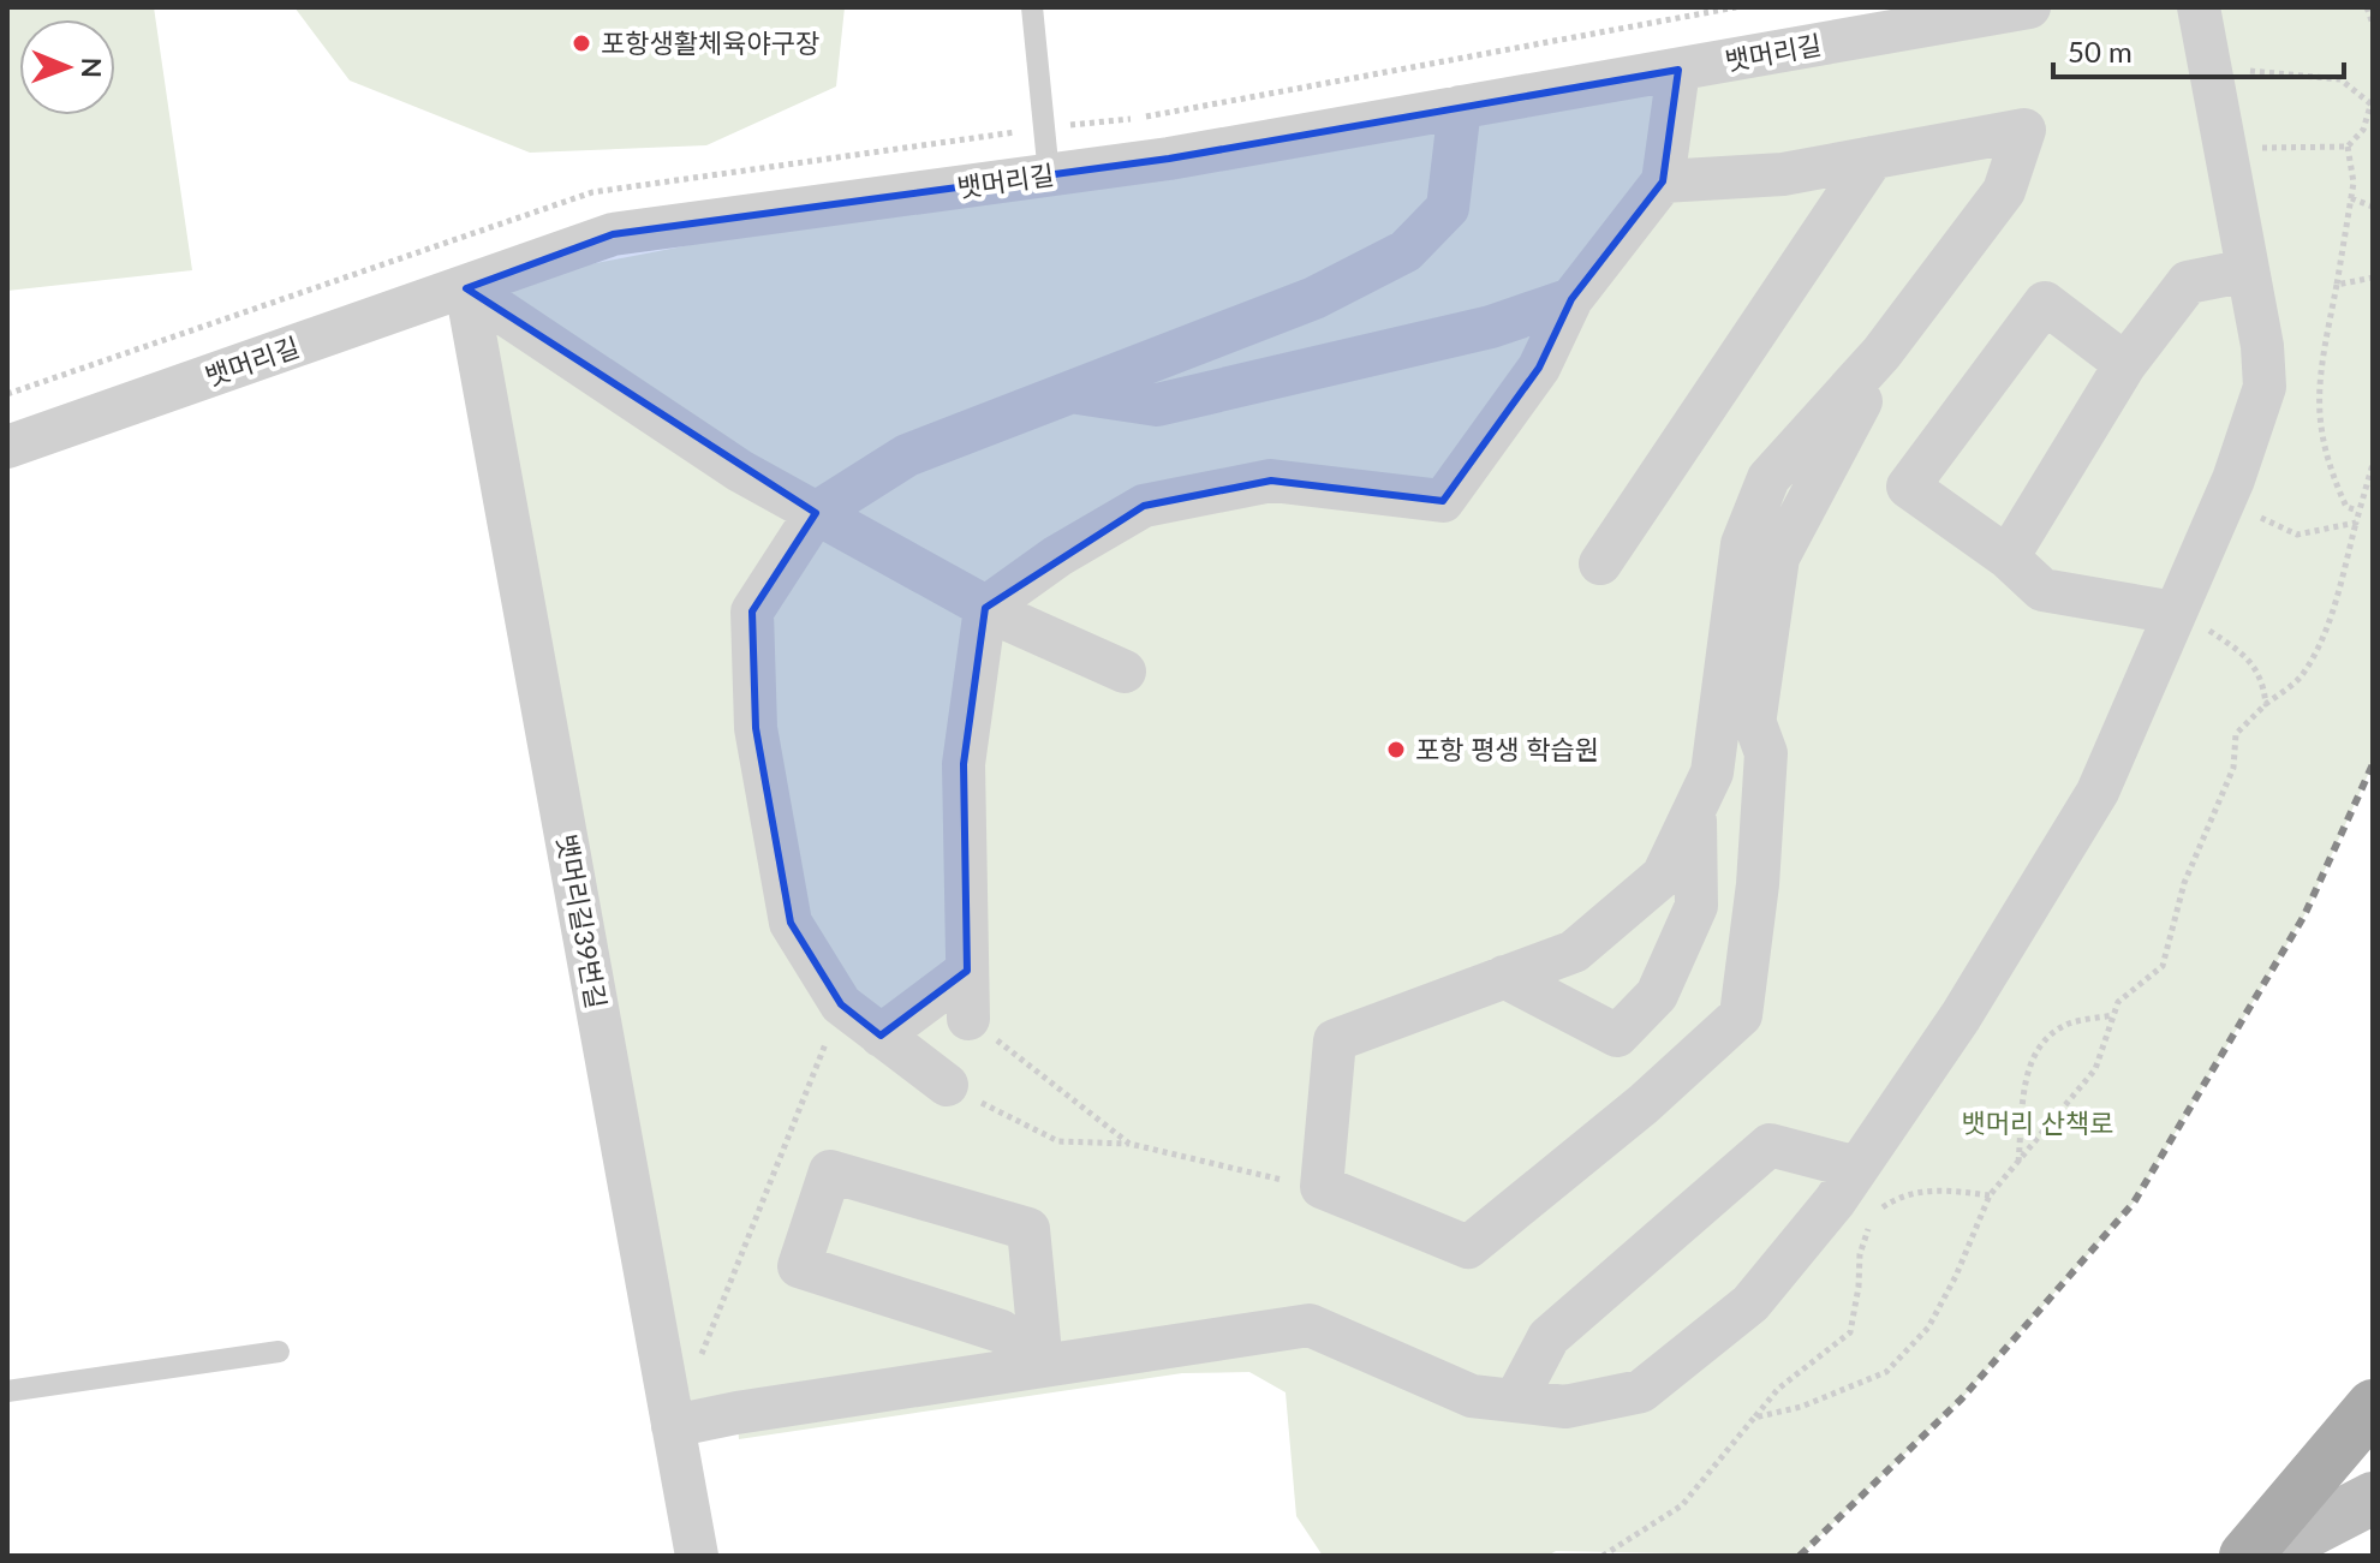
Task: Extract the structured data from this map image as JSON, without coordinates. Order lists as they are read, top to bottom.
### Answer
{
  "streets": {
    "street": ["뱃머리길", "뱃머리길39번길"]
  },
  "crossings": [
    ["뱃머리길", "뱃머리길39번길"]
  ],
  "parks": ["뱃머리 산책로"],
  "places": ["포항생활체육야구장", "포항 평생 학습원"],
  "scale_bar": "50 m",
  "north": "right"
}
